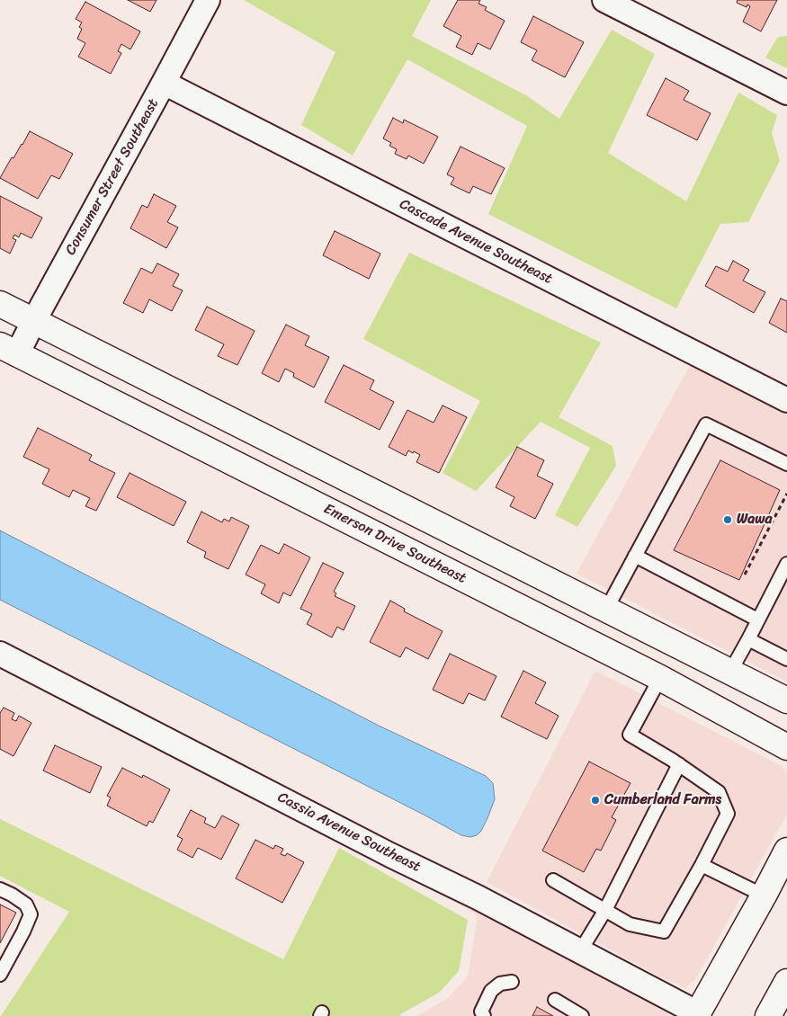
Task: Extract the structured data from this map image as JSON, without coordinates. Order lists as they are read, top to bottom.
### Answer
{
  "streets": {
    "street": [
      "Consumer Street Southeast",
      "Cascade Avenue Southeast",
      "Emerson Drive Southeast",
      "Cassia Avenue Southeast"
    ]
  },
  "crossings": [
    ["Consumer Street Southeast", "Cascade Avenue Southeast"],
    ["Consumer Street Southeast", "Emerson Drive Southeast"]
  ],
  "places": ["Wawa", "Cumberland Farms"]
}
